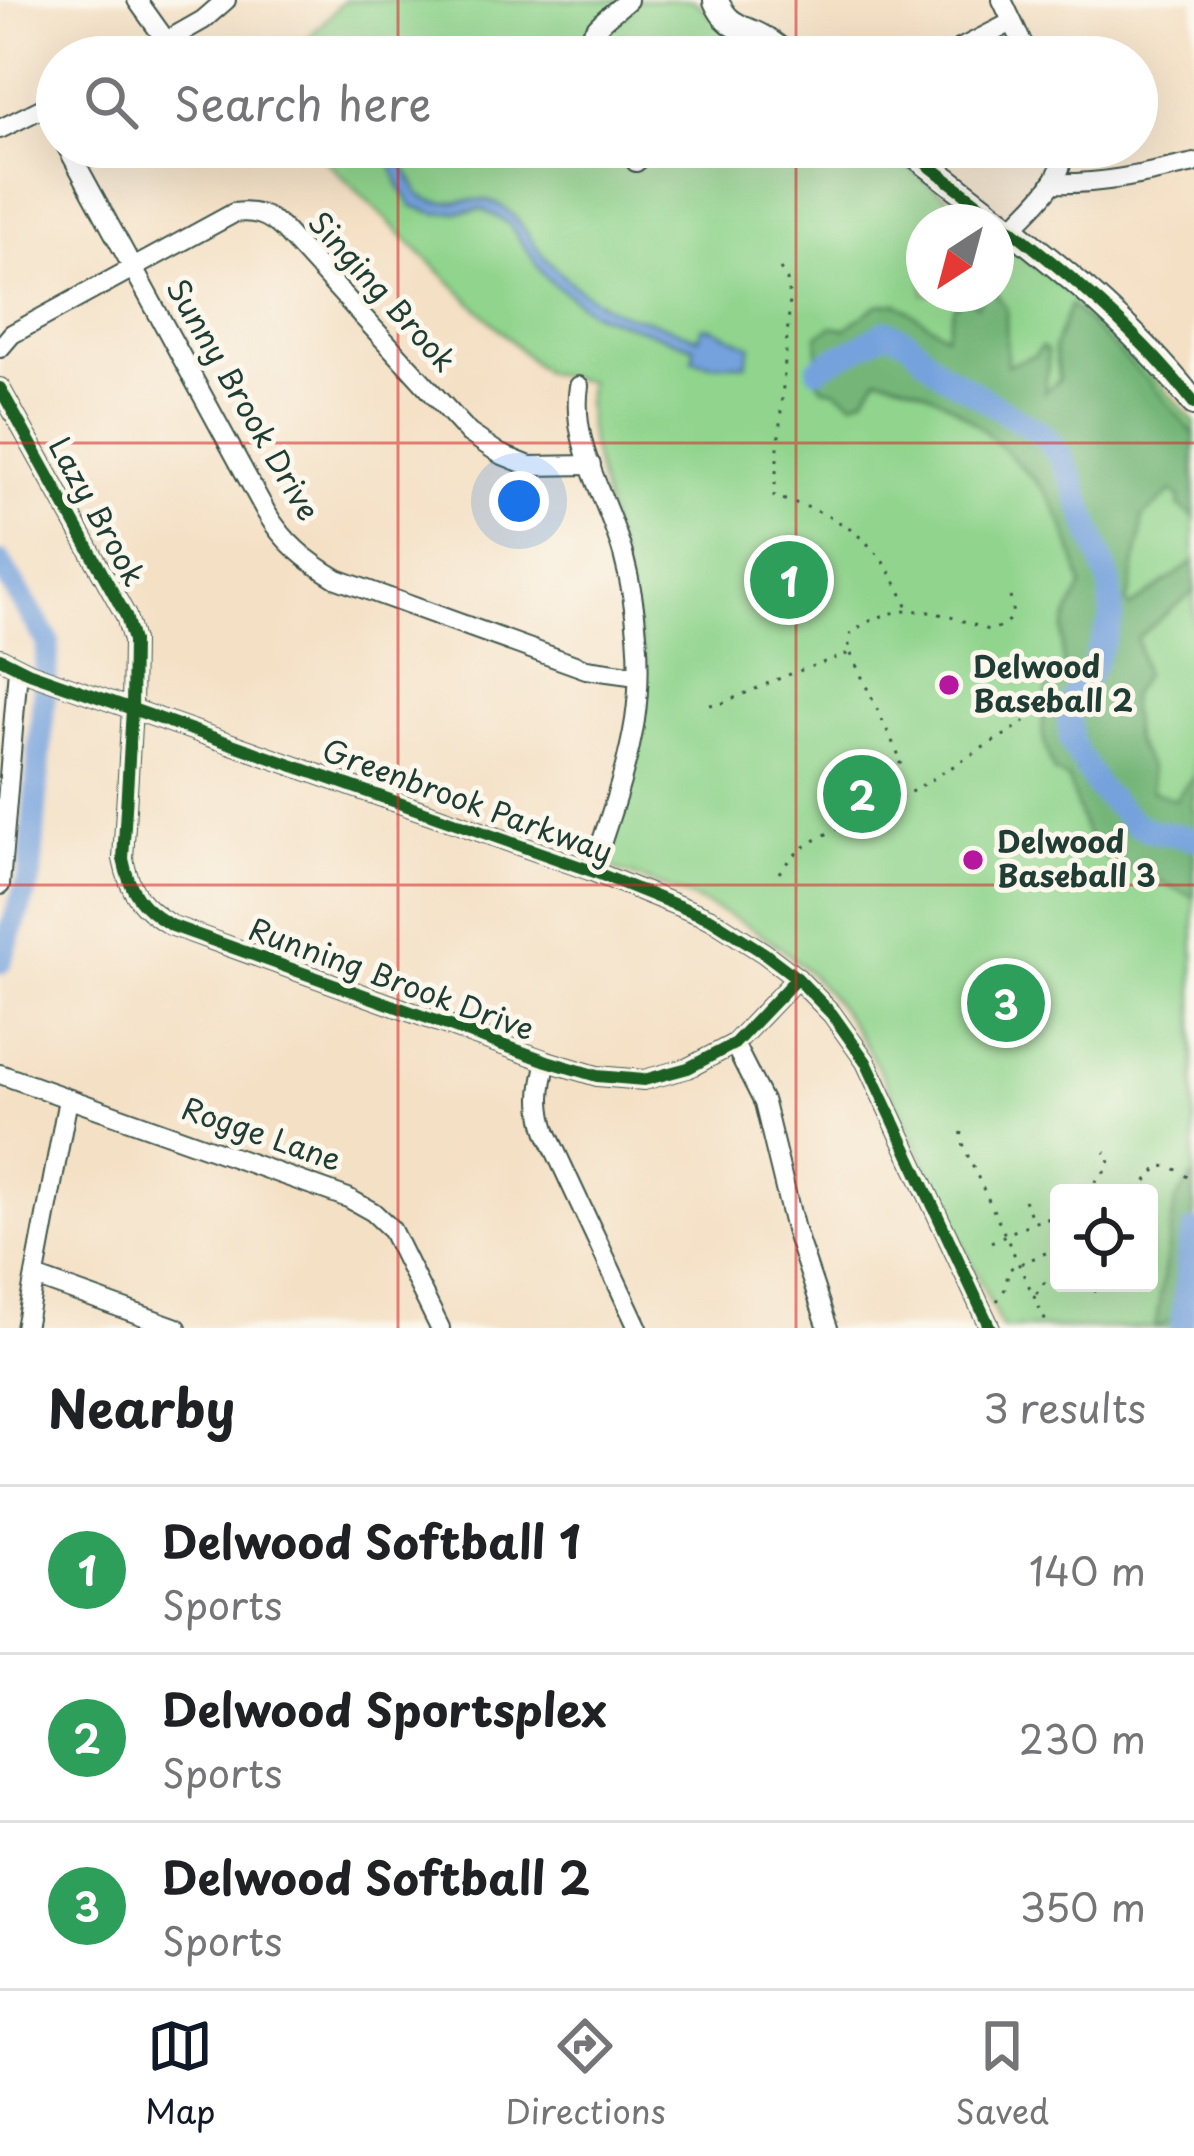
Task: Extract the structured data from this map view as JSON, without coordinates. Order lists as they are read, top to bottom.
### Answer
{
  "streets": {
    "street": [
      "Singing Brook",
      "Sunny Brook Drive",
      "Lazy Brook",
      "Greenbrook Parkway",
      "Running Brook Drive",
      "Rogge Lane"
    ]
  },
  "crossings": [
    ["Singing Brook", "Sunny Brook Drive"],
    ["Lazy Brook", "Greenbrook Parkway"],
    ["Lazy Brook", "Running Brook Drive"],
    ["Greenbrook Parkway", "Running Brook Drive"]
  ],
  "places": ["Delwood Baseball 2", "Delwood Baseball 3"],
  "north": "bottom left",
  "page": {
    "search": "Search here",
    "pins": ["1", "2", "3"],
    "heading": ["Nearby", "3 results"],
    "list": [
      {
        "mark": "1",
        "name": "Delwood Softball 1",
        "note": "Sports",
        "value": "140 m"
      },
      {
        "mark": "2",
        "name": "Delwood Sportsplex",
        "note": "Sports",
        "value": "230 m"
      },
      {
        "mark": "3",
        "name": "Delwood Softball 2",
        "note": "Sports",
        "value": "350 m"
      }
    ],
    "nav": ["Map", "Directions", "Saved"]
  }
}
